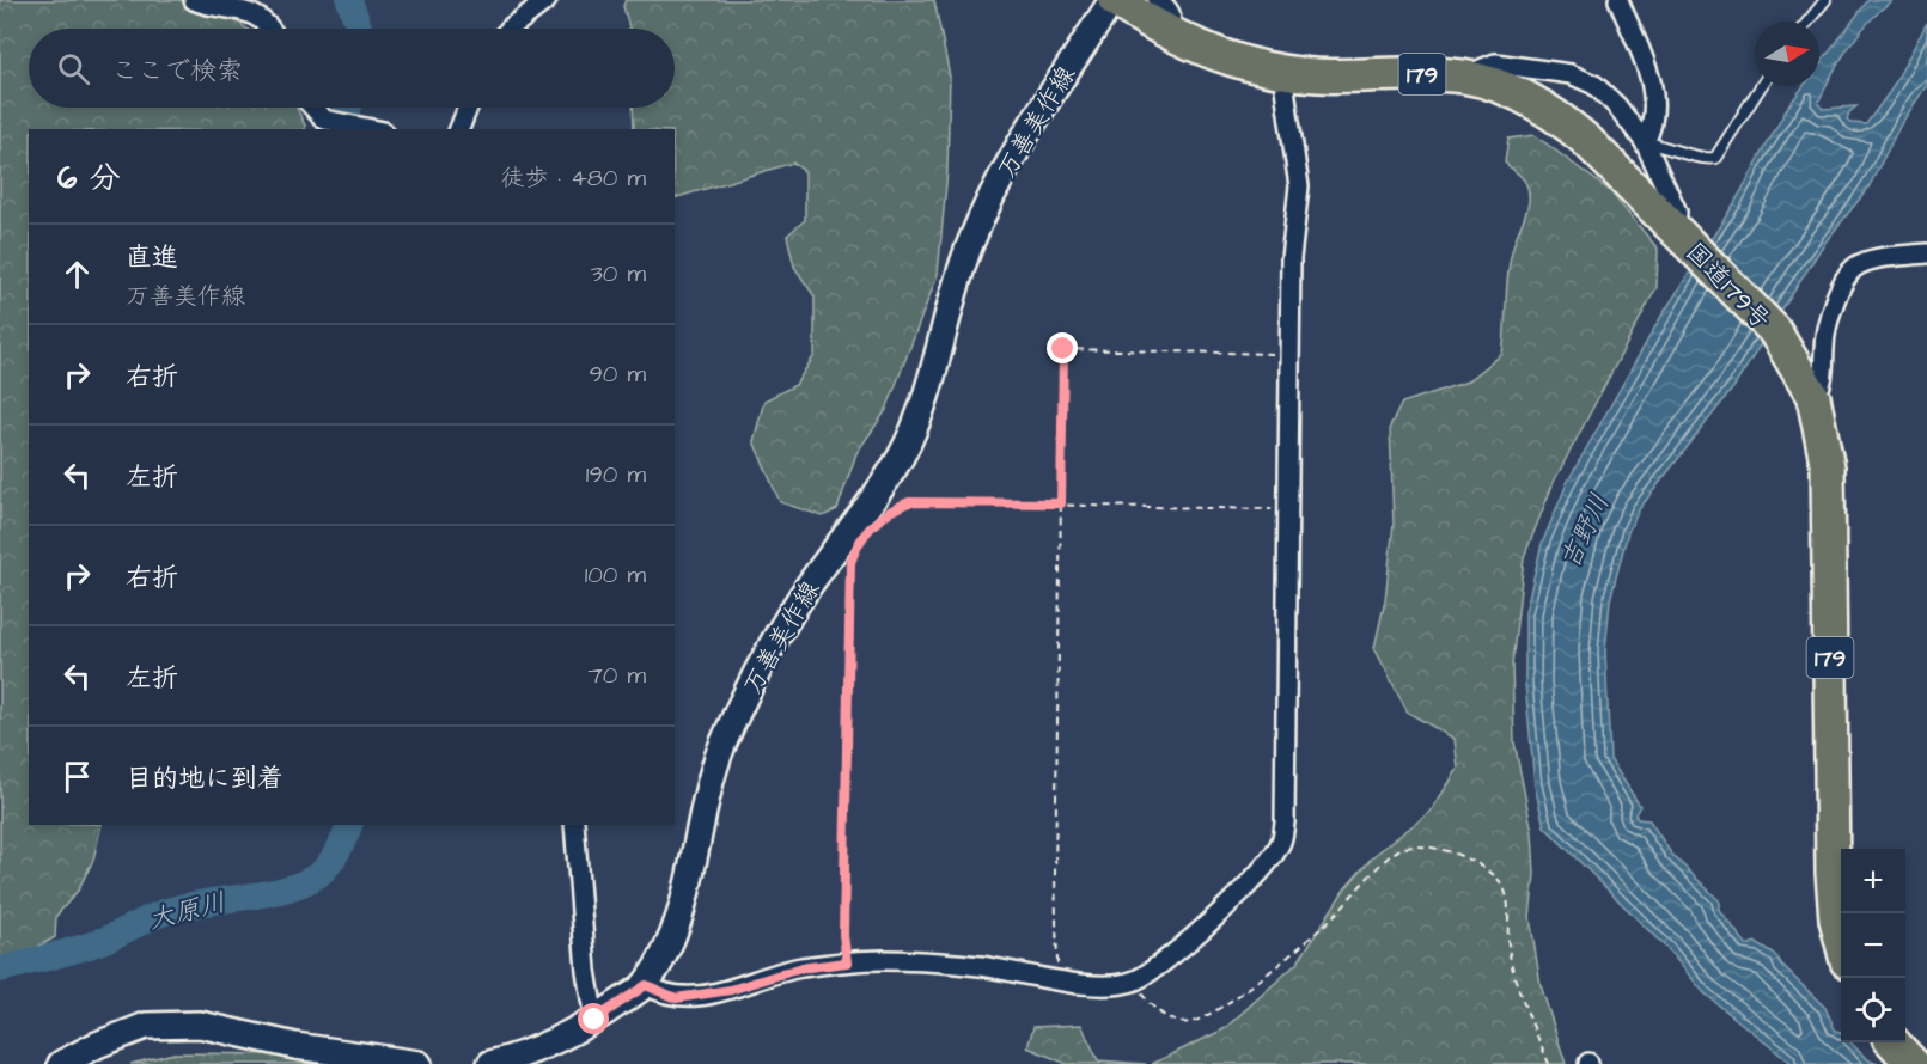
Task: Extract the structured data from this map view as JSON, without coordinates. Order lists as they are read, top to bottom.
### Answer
{
  "streets": {
    "highway": ["179", "国道179号"],
    "main road": ["万善美作線"]
  },
  "crossings": [
    ["万善美作線", "国道179号"]
  ],
  "water": ["吉野川", "大原川"],
  "north": "right",
  "page": {
    "search": "ここで検索",
    "heading": ["6 分", "徒歩 · 480 m"],
    "list": [
      ["直進", "万善美作線", "30 m"],
      ["右折", "90 m"],
      ["左折", "190 m"],
      ["右折", "100 m"],
      ["左折", "70 m"],
      "目的地に到着"
    ],
    "map_buttons": ["+", "−"]
  }
}
